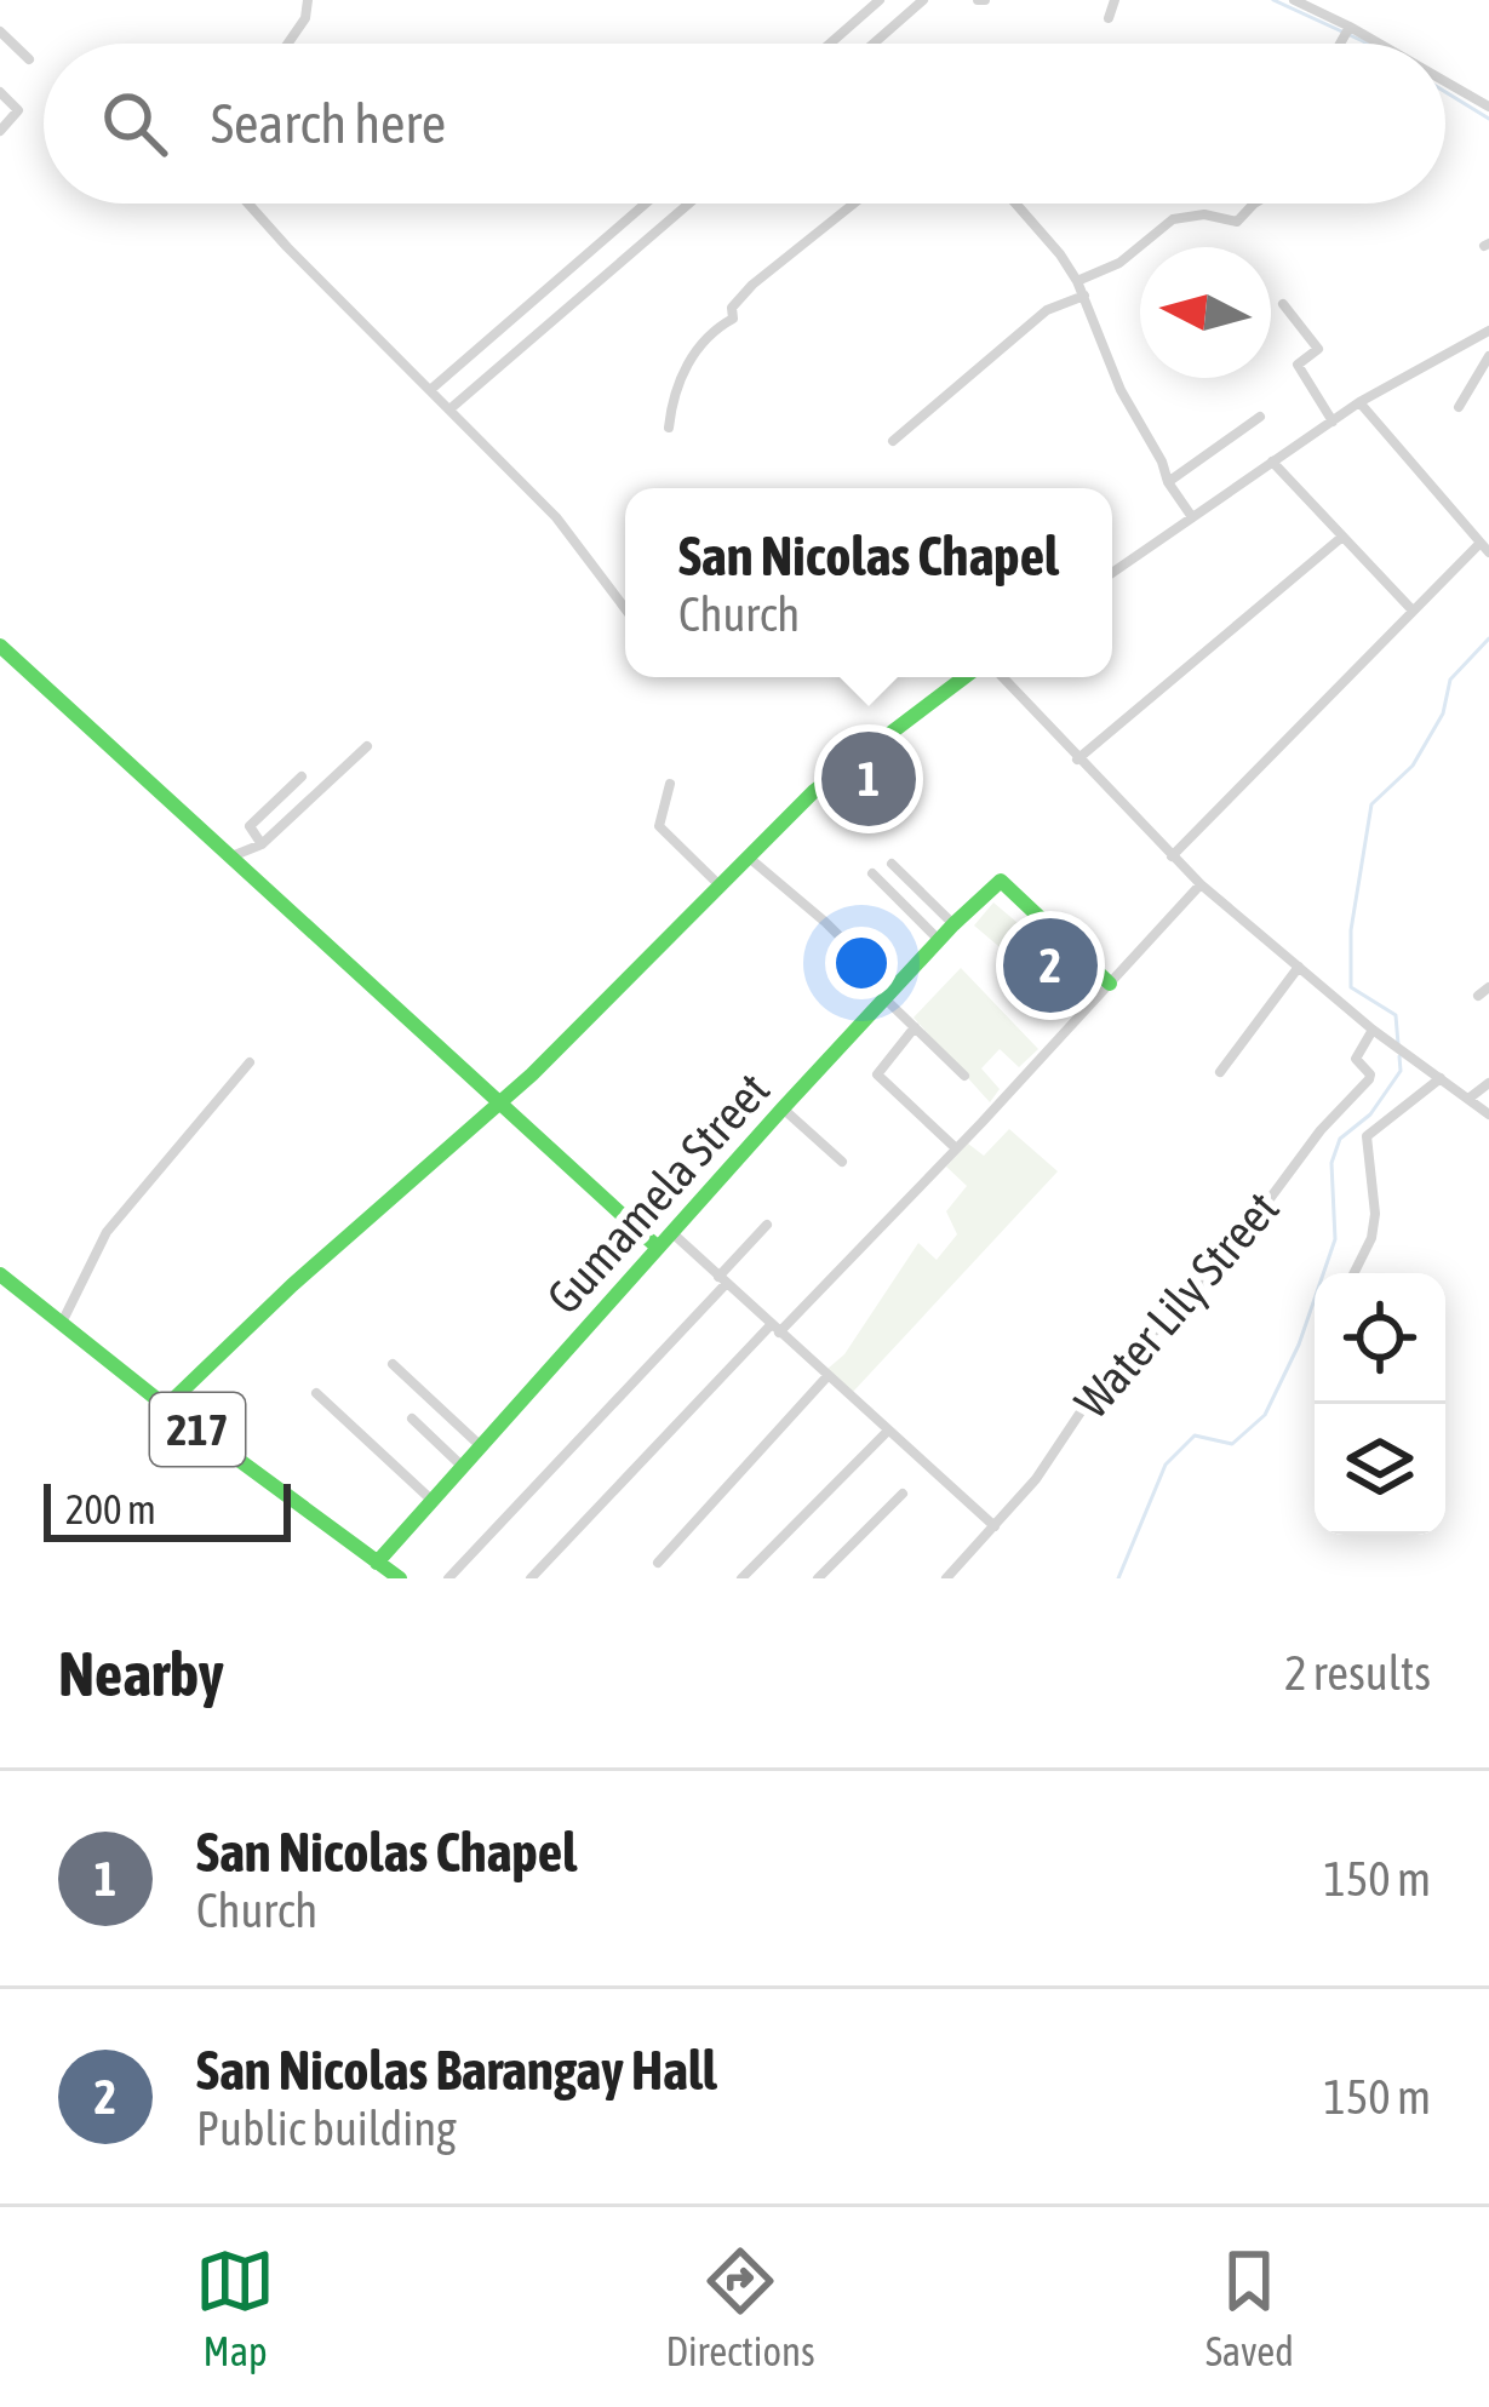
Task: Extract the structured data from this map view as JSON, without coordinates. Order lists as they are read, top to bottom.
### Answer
{
  "streets": {
    "street": ["Gumamela Street", "Water Lily Street", "217"]
  },
  "crossings": [
    ["Gumamela Street", "217"]
  ],
  "scale_bar": "200 m",
  "north": "left",
  "page": {
    "search": "Search here",
    "popup": ["San Nicolas Chapel", "Church"],
    "pins": ["1", "2"],
    "scale": "200 m",
    "heading": ["Nearby", "2 results"],
    "list": [
      {
        "mark": "1",
        "name": "San Nicolas Chapel",
        "note": "Church",
        "value": "150 m"
      },
      {
        "mark": "2",
        "name": "San Nicolas Barangay Hall",
        "note": "Public building",
        "value": "150 m"
      }
    ],
    "nav": ["Map", "Directions", "Saved"]
  }
}
